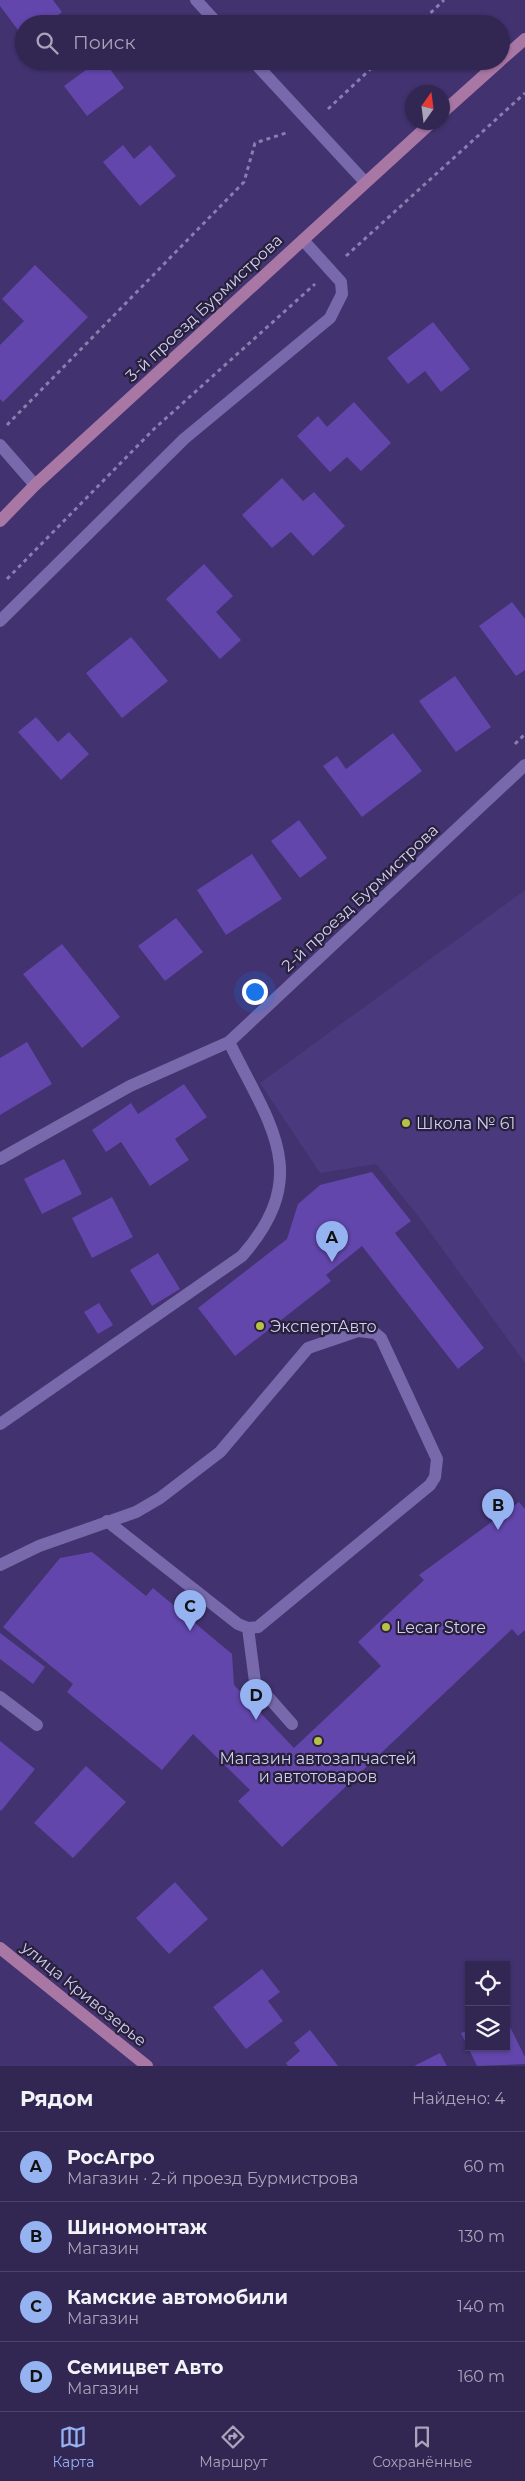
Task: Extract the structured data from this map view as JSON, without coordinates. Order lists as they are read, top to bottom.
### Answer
{
  "streets": {
    "main road": ["3-й проезд Бурмистрова", "улица Кривозерье"],
    "street": ["2-й проезд Бурмистрова"]
  },
  "places": [
    "Школа № 61",
    "ЭкспертАвто",
    "Lecar Store",
    "Магазин автозапчастей и автотоваров"
  ],
  "north": "top",
  "page": {
    "search": "Поиск",
    "pins": [
      "A",
      "B",
      "C",
      "D"
    ],
    "heading": ["Рядом", "Найдено: 4"],
    "list": [
      {
        "mark": "A",
        "name": "РосАгро",
        "note": "Магазин · 2-й проезд Бурмистрова",
        "value": "60 m"
      },
      {
        "mark": "B",
        "name": "Шиномонтаж",
        "note": "Магазин",
        "value": "130 m"
      },
      {
        "mark": "C",
        "name": "Камские автомобили",
        "note": "Магазин",
        "value": "140 m"
      },
      {
        "mark": "D",
        "name": "Семицвет Авто",
        "note": "Магазин",
        "value": "160 m"
      }
    ],
    "nav": ["Карта", "Маршрут", "Сохранённые"]
  }
}
